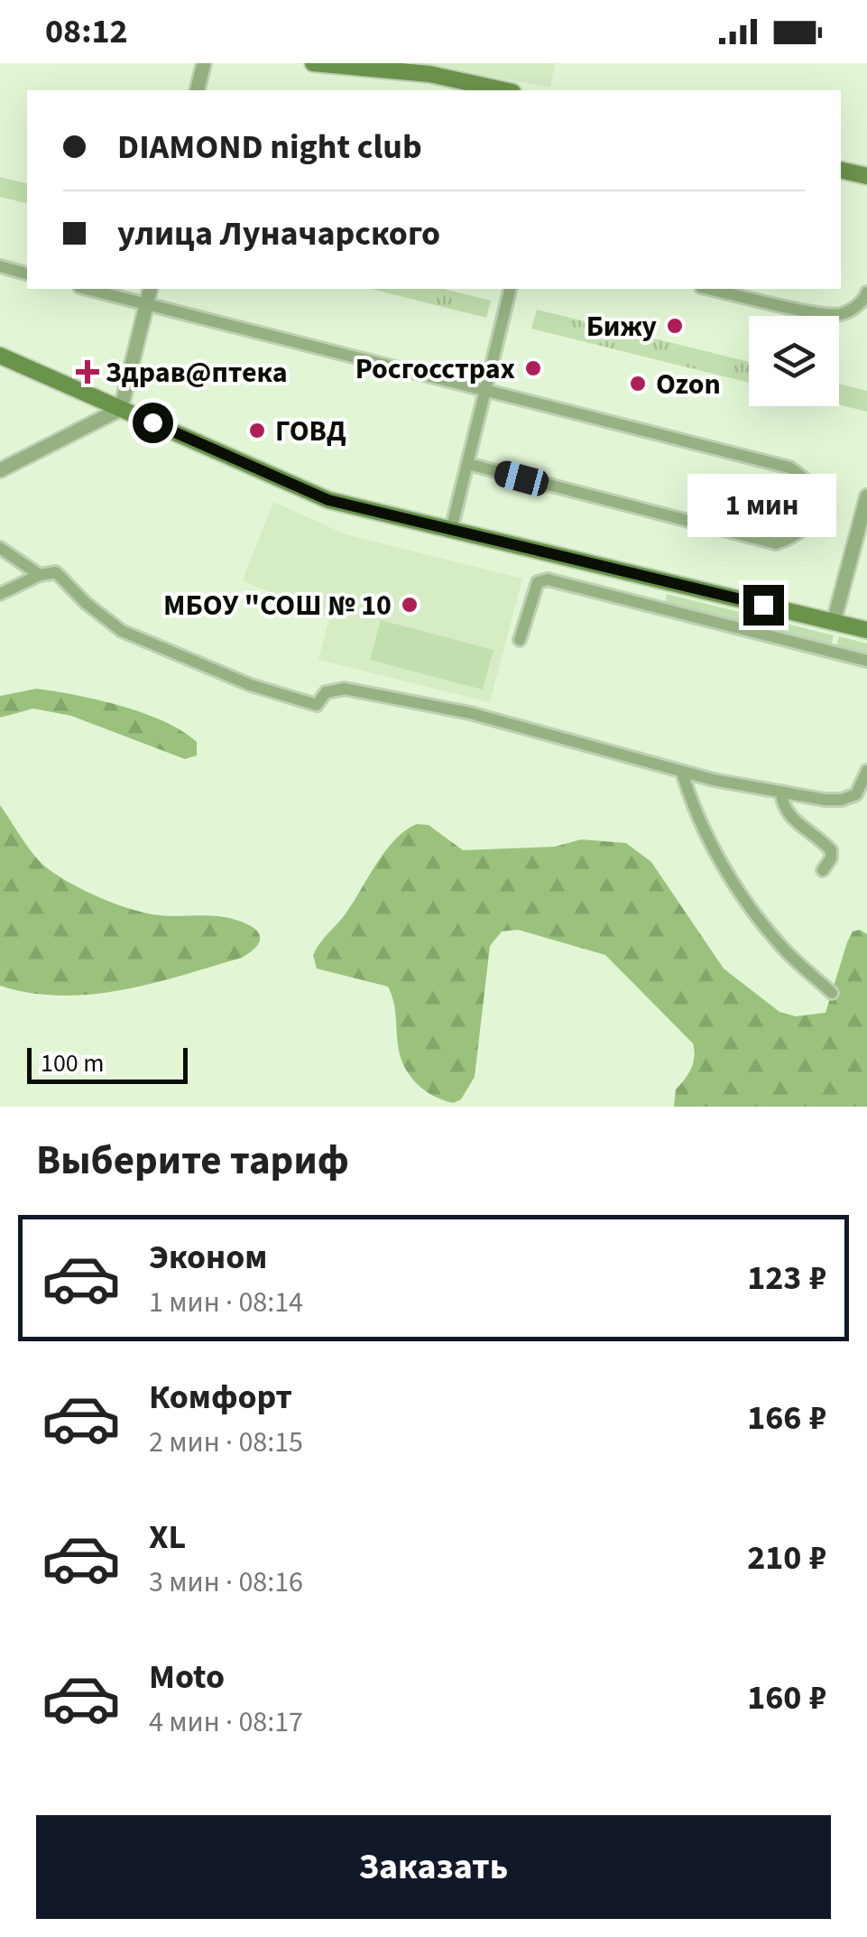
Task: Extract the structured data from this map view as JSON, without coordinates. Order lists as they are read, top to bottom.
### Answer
{
  "places": {
    "other": [
      "Бижу",
      "Росгосстрах",
      "Ozon",
      "ГОВД",
      "МБОУ \"СОШ № 10"
    ],
    "health": ["Здрав@птека"]
  },
  "scale_bar": "100 m",
  "page": {
    "status": "08:12",
    "banner": ["DIAMOND night club", "улица Луначарского"],
    "bubble": "1 мин",
    "scale": "100 m",
    "heading": "Выберите тариф",
    "list": [
      {
        "name": "Эконом",
        "note": "1 мин · 08:14",
        "value": "123 ₽"
      },
      {
        "name": "Комфорт",
        "note": "2 мин · 08:15",
        "value": "166 ₽"
      },
      {
        "name": "XL",
        "note": "3 мин · 08:16",
        "value": "210 ₽"
      },
      {
        "name": "Moto",
        "note": "4 мин · 08:17",
        "value": "160 ₽"
      }
    ],
    "buttons": "Заказать"
  }
}
